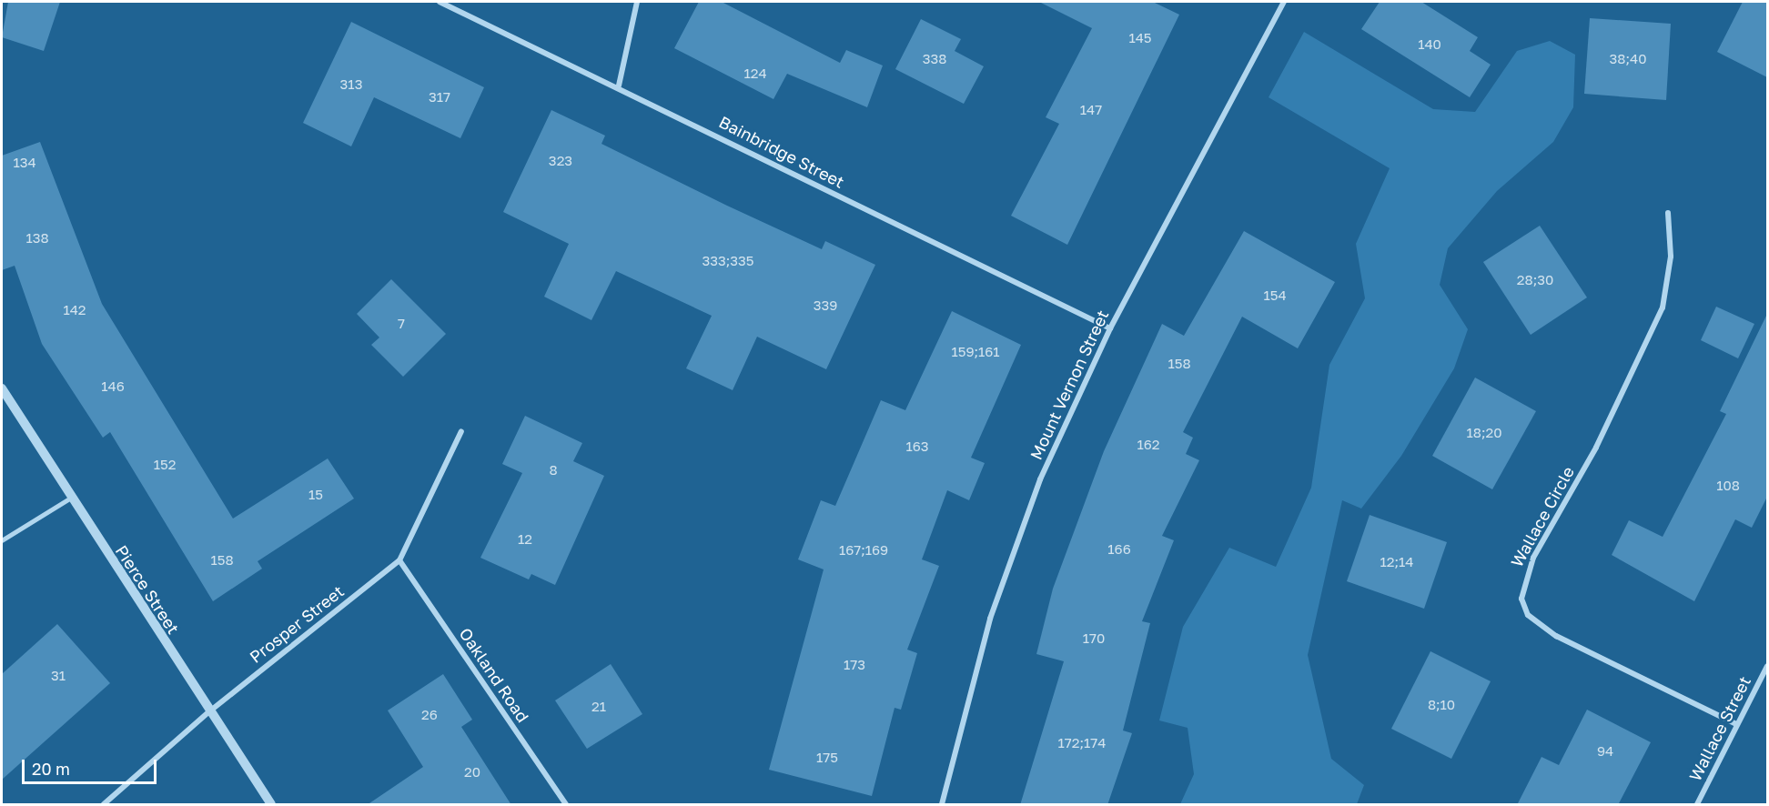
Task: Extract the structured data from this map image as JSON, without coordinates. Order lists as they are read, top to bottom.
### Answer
{
  "streets": {
    "street": [
      "Bainbridge Street",
      "Mount Vernon Street",
      "Wallace Circle",
      "Pierce Street",
      "Prosper Street",
      "Oakland Road",
      "Wallace Street"
    ]
  },
  "crossings": [
    ["Bainbridge Street", "Mount Vernon Street"],
    ["Wallace Circle", "Wallace Street"],
    ["Pierce Street", "Prosper Street"],
    ["Prosper Street", "Oakland Road"]
  ],
  "house_numbers": [
    "145",
    "140",
    "338",
    "38;40",
    "124",
    "313",
    "317",
    "147",
    "323",
    "134",
    "138",
    "333;335",
    "28;30",
    "154",
    "339",
    "142",
    "7",
    "159;161",
    "158",
    "146",
    "18;20",
    "162",
    "163",
    "152",
    "8",
    "108",
    "15",
    "12",
    "166",
    "167;169",
    "158",
    "12;14",
    "170",
    "173",
    "31",
    "8;10",
    "21",
    "26",
    "172;174",
    "94",
    "175",
    "20"
  ],
  "scale_bar": "20 m"
}
